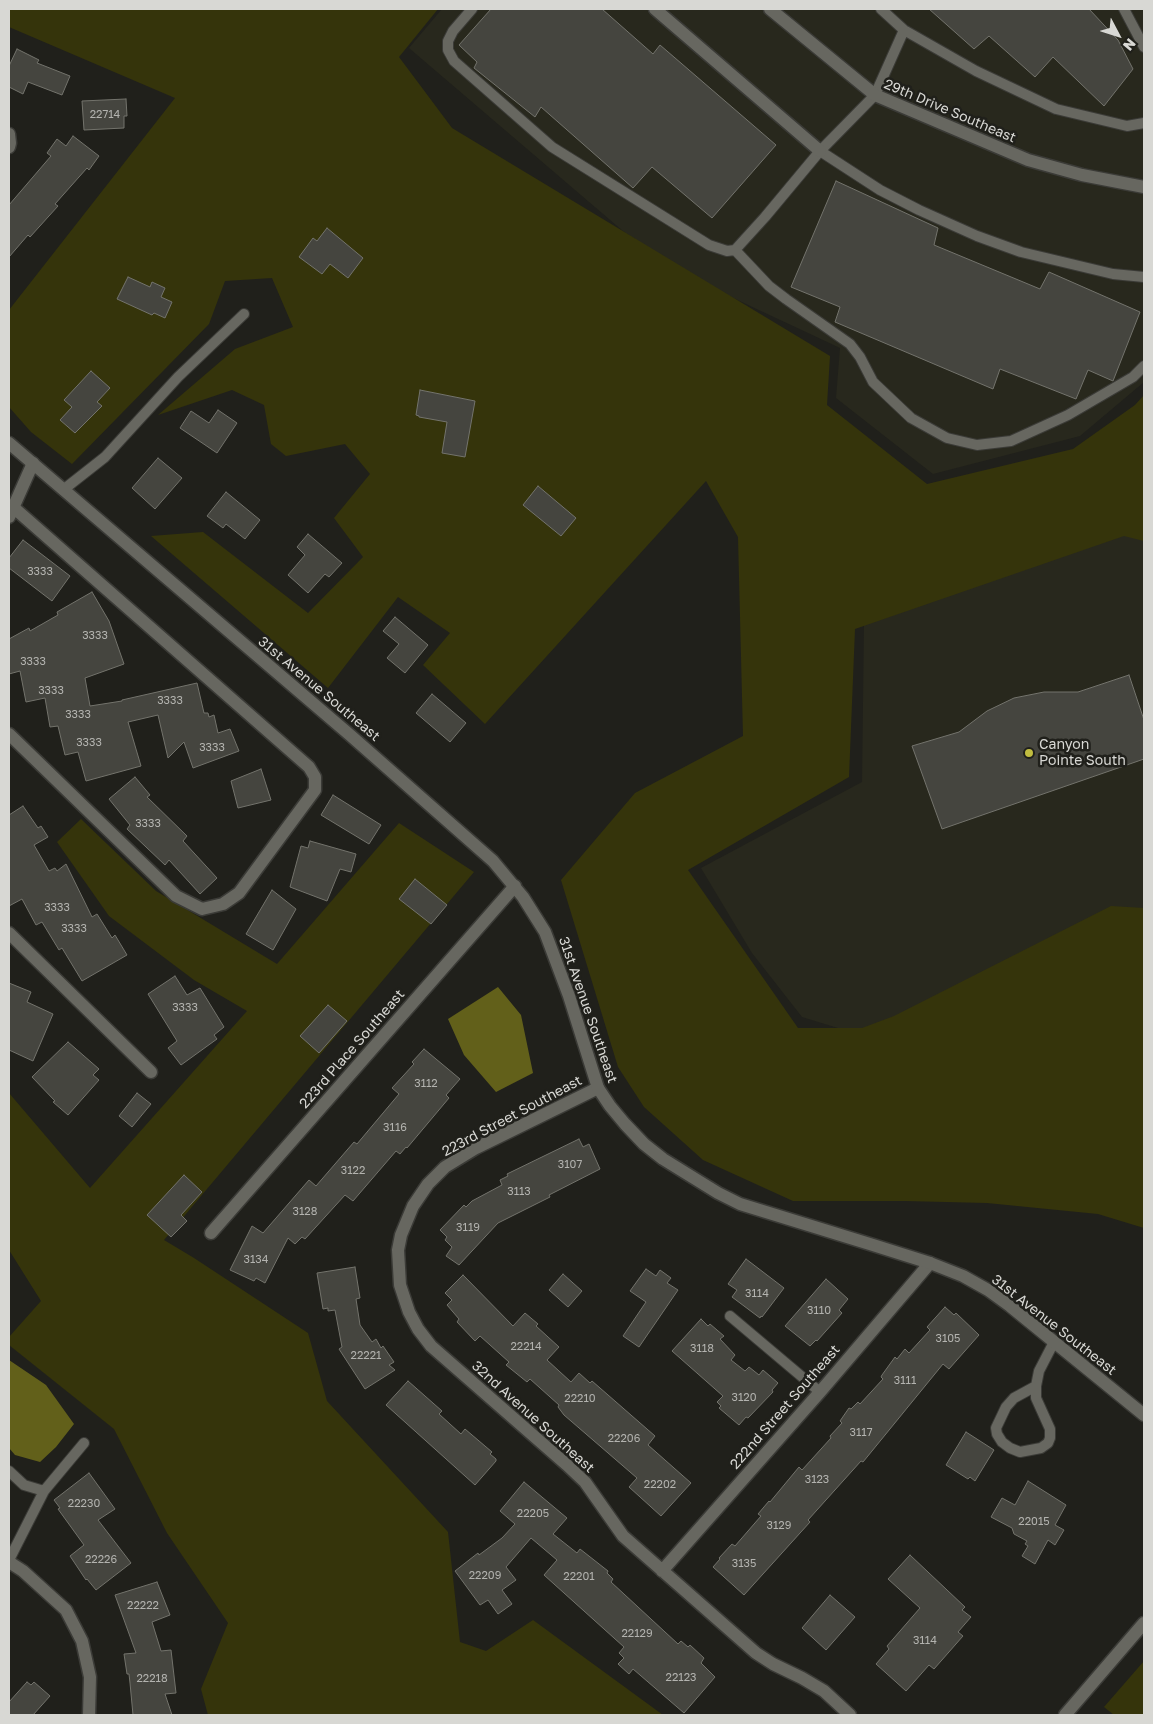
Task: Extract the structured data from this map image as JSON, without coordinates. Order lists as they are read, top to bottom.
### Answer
{
  "streets": {
    "street": [
      "29th Drive Southeast",
      "31st Avenue Southeast",
      "223rd Place Southeast",
      "223rd Street Southeast",
      "222nd Street Southeast",
      "32nd Avenue Southeast"
    ]
  },
  "crossings": [
    ["31st Avenue Southeast", "223rd Place Southeast"],
    ["31st Avenue Southeast", "223rd Street Southeast"],
    ["31st Avenue Southeast", "222nd Street Southeast"],
    ["223rd Street Southeast", "32nd Avenue Southeast"],
    ["222nd Street Southeast", "32nd Avenue Southeast"]
  ],
  "places": ["Canyon Pointe South"],
  "house_numbers": [
    "22714",
    "3333",
    "3333",
    "3333",
    "3333",
    "3333",
    "3333",
    "3333",
    "3333",
    "3333",
    "3333",
    "3333",
    "3333",
    "3112",
    "3116",
    "3107",
    "3122",
    "3113",
    "3128",
    "3119",
    "3134",
    "3114",
    "3110",
    "3105",
    "22214",
    "3118",
    "22221",
    "3111",
    "3120",
    "22210",
    "3117",
    "22206",
    "3123",
    "22202",
    "22230",
    "22205",
    "22015",
    "3129",
    "22226",
    "3135",
    "22209",
    "22201",
    "22222",
    "22129",
    "3114",
    "22123",
    "22218"
  ],
  "north": "bottom right"
}
